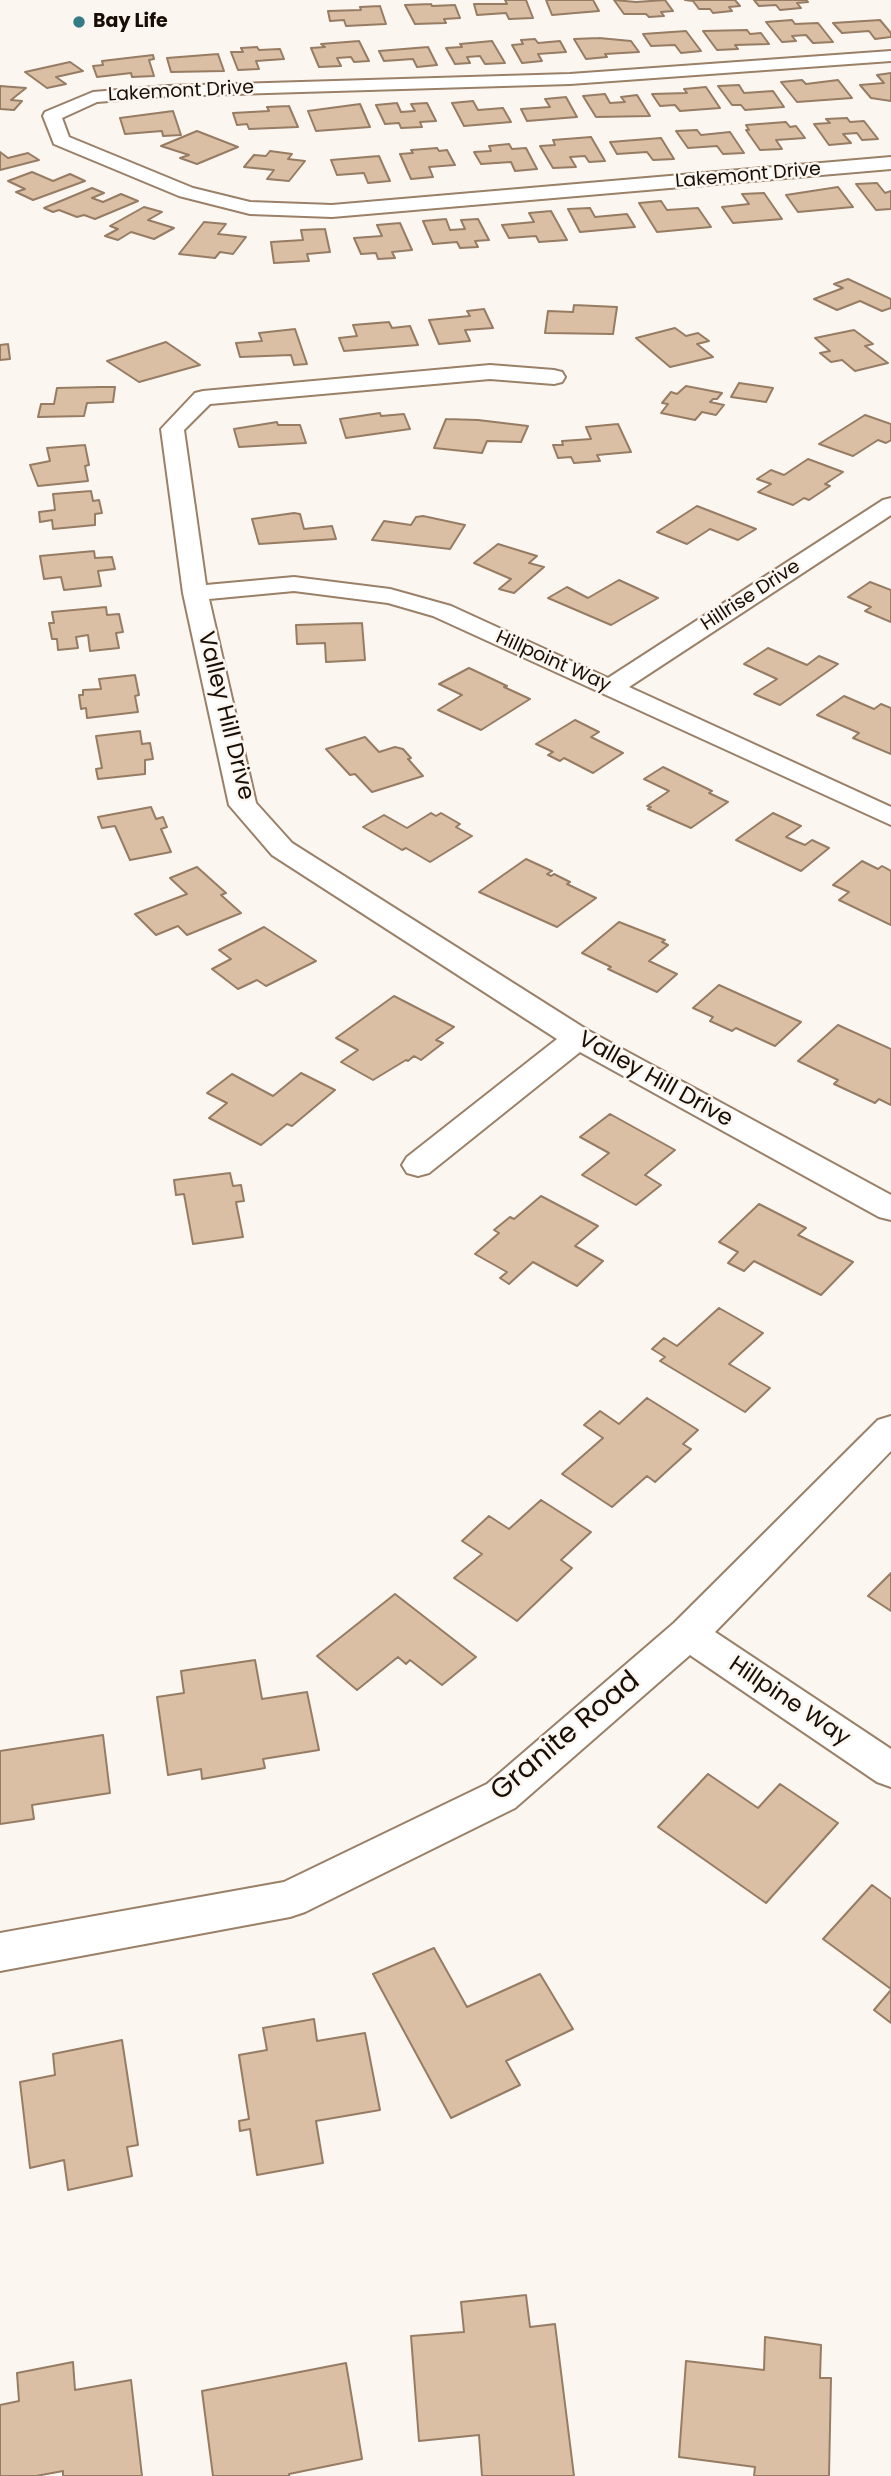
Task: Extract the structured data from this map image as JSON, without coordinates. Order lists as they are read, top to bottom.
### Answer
{
  "streets": {
    "street": [
      "Lakemont Drive",
      "Hillrise Drive",
      "Hillpoint Way",
      "Valley Hill Drive",
      "Hillpine Way",
      "Granite Road"
    ]
  },
  "crossings": [
    ["Hillrise Drive", "Hillpoint Way"],
    ["Hillpoint Way", "Valley Hill Drive"],
    ["Hillpine Way", "Granite Road"]
  ],
  "places": ["Bay Life"]
}
